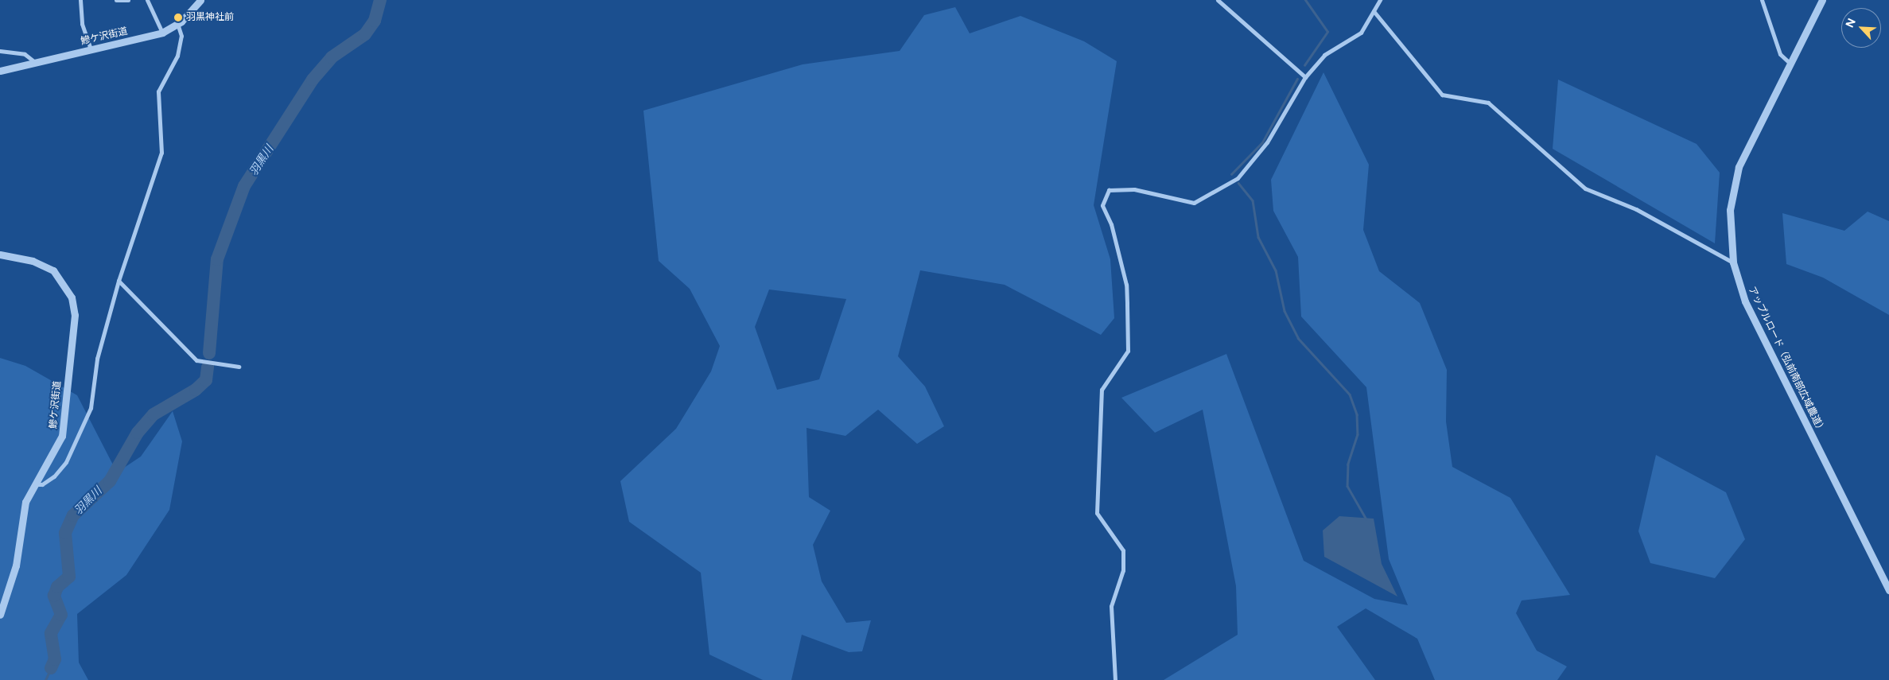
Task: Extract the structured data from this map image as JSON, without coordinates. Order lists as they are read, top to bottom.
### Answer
{
  "streets": {
    "street": ["鰺ケ沢街道", "アップルロード（弘前南部広域農道）"]
  },
  "water": ["羽黒川"],
  "places": ["羽黒神社前"],
  "north": "top left"
}
